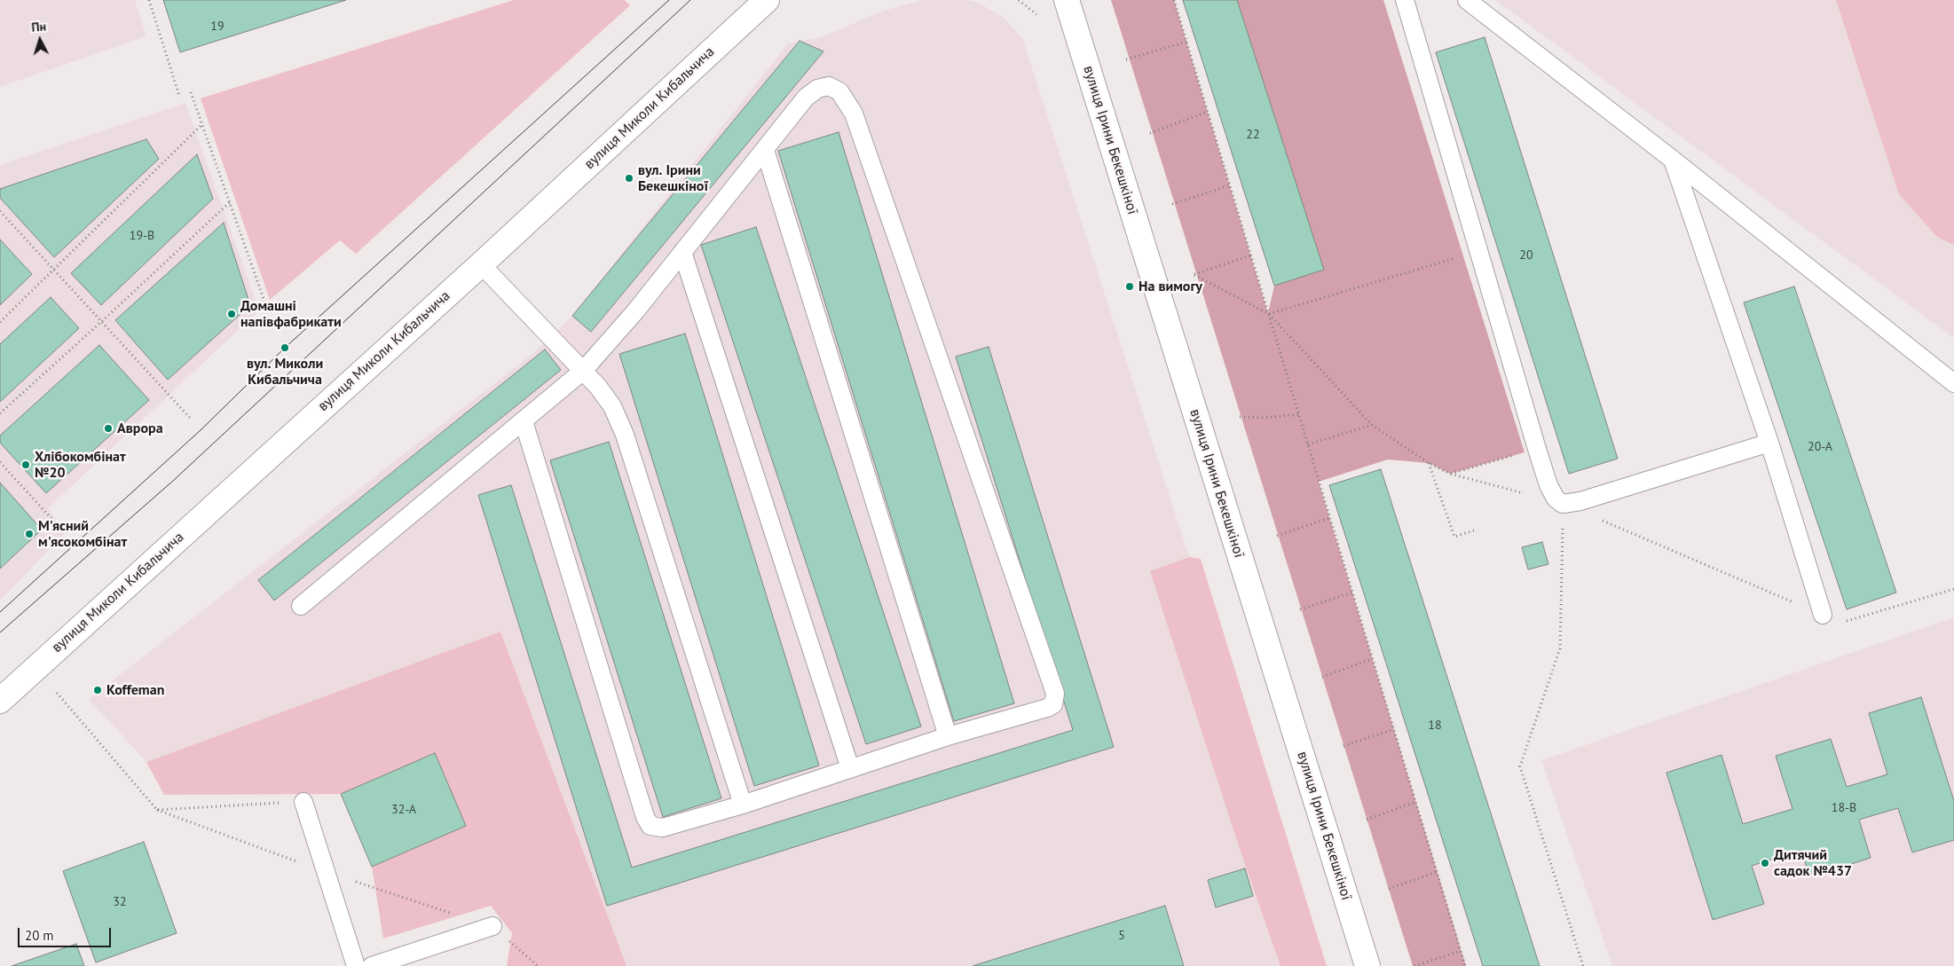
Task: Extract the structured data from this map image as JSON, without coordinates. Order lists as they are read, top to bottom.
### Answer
{
  "streets": {
    "street": ["вулиця Миколи Кибальчича", "вулиця Ірини Бекешкіної"]
  },
  "places": [
    "вул. Ірини Бекешкіної",
    "На вимогу",
    "Домашні напівфабрикати",
    "вул. Миколи Кибальчича",
    "Аврора",
    "Хлібокомбінат №20",
    "М'ясний м'ясокомбінат",
    "Koffeman",
    "Дитячий садок №437"
  ],
  "house_numbers": [
    "19",
    "22",
    "19-В",
    "20",
    "20-А",
    "18",
    "18-В",
    "32-А",
    "32",
    "5"
  ],
  "scale_bar": "20 m",
  "north": "top"
}
